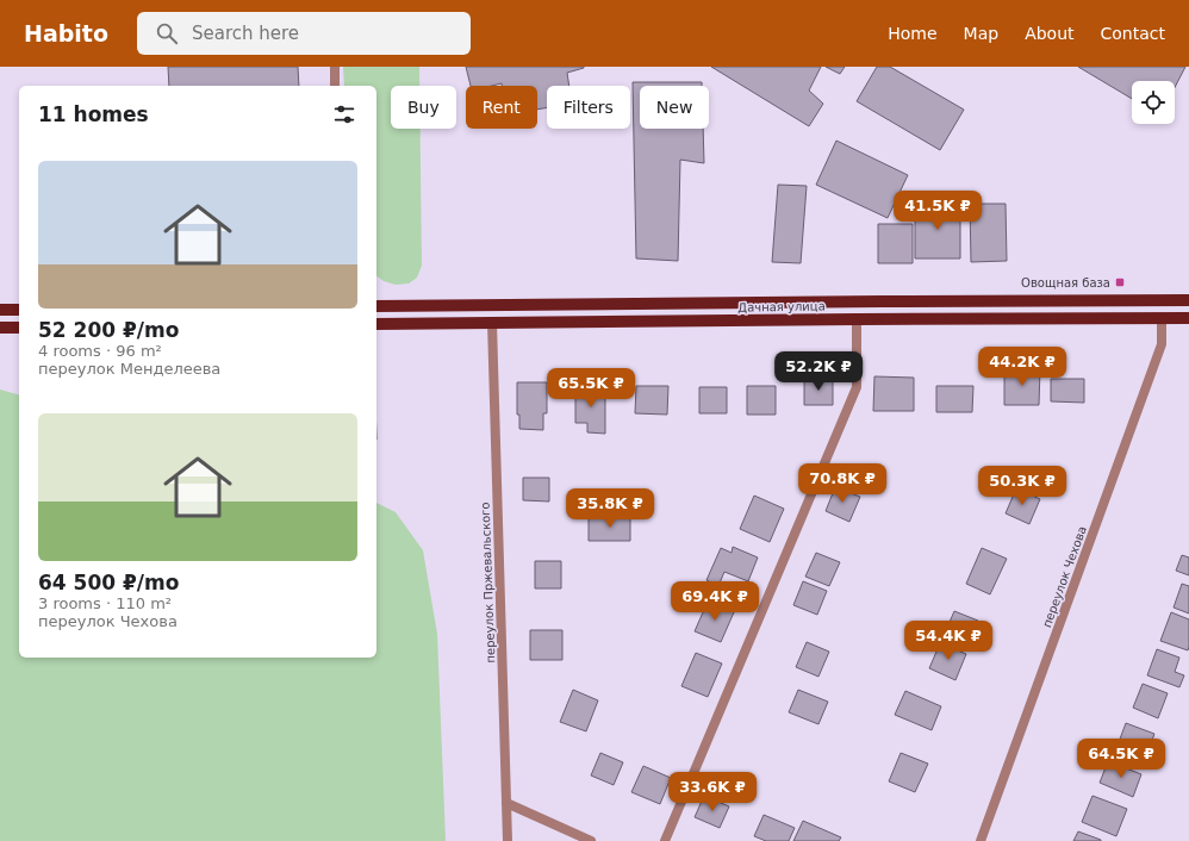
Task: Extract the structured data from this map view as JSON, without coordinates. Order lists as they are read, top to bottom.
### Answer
{
  "streets": {
    "main road": ["Дачная улица"],
    "street": ["переулок Чехова", "переулок Пржевальского"]
  },
  "crossings": [
    ["Дачная улица", "переулок Чехова"],
    ["Дачная улица", "переулок Пржевальского"]
  ],
  "places": {
    "transit": ["Овощная база"]
  },
  "page": {
    "header": "Habito",
    "search": "Search here",
    "nav": [
      "Home",
      "Map",
      "About",
      "Contact"
    ],
    "chip": [
      "Buy",
      "Rent",
      "Filters",
      "New"
    ],
    "heading": "11 homes",
    "list": [
      {
        "name": "52 200 ₽/mo",
        "note": "4 rooms · 96 m² · переулок Менделеева"
      },
      {
        "name": "64 500 ₽/mo",
        "note": "3 rooms · 110 m² · переулок Чехова"
      }
    ],
    "price": [
      "41.5K ₽",
      "44.2K ₽",
      "52.2K ₽",
      "65.5K ₽",
      "70.8K ₽",
      "50.3K ₽",
      "35.8K ₽",
      "69.4K ₽",
      "54.4K ₽",
      "64.5K ₽",
      "33.6K ₽"
    ]
  }
}
